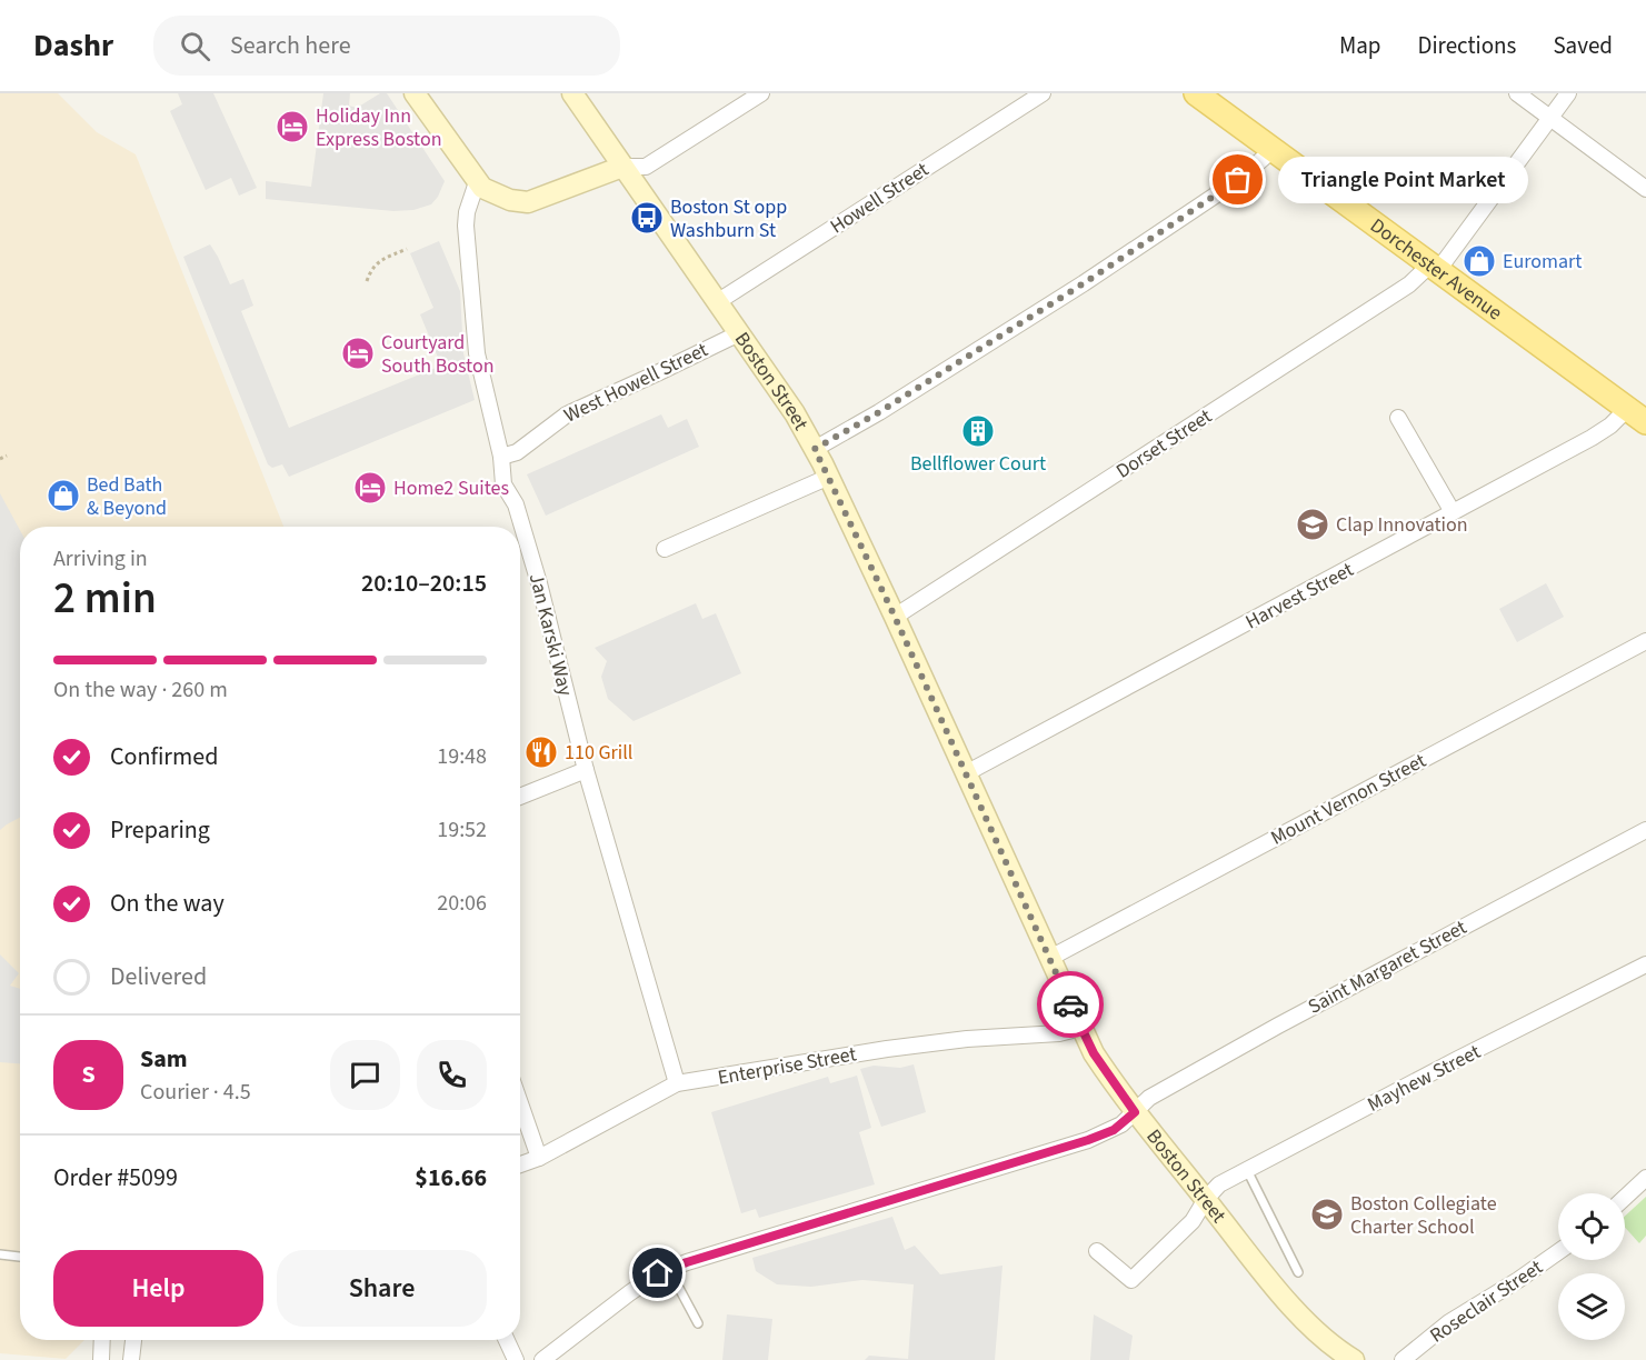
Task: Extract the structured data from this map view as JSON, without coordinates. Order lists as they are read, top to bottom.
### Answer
{
  "streets": {
    "main road": ["Dorchester Avenue", "Boston Street"],
    "street": [
      "Howell Street",
      "West Howell Street",
      "Dorset Street",
      "Harvest Street",
      "Jan Karski Way",
      "Mount Vernon Street",
      "Saint Margaret Street",
      "Enterprise Street",
      "Mayhew Street",
      "Roseclair Street"
    ]
  },
  "crossings": [
    ["Howell Street", "Boston Street"],
    ["Dorchester Avenue", "Dorset Street"],
    ["Dorchester Avenue", "Harvest Street"],
    ["Boston Street", "West Howell Street"],
    ["Boston Street", "Dorset Street"],
    ["Boston Street", "Harvest Street"],
    ["Boston Street", "Mount Vernon Street"],
    ["Boston Street", "Saint Margaret Street"],
    ["Boston Street", "Enterprise Street"],
    ["Boston Street", "Mayhew Street"],
    ["West Howell Street", "Jan Karski Way"],
    ["Jan Karski Way", "Enterprise Street"]
  ],
  "places": {
    "hotel": ["Holiday Inn Express Boston", "Courtyard South Boston", "Home2 Suites"],
    "other": ["Triangle Point Market"],
    "bus stop": ["Boston St opp Washburn St"],
    "shop": ["Euromart", "Bed Bath & Beyond"],
    "building": ["Bellflower Court"],
    "school or university": ["Clap Innovation", "Boston Collegiate Charter School"],
    "restaurant": ["110 Grill"]
  },
  "page": {
    "header": "Dashr",
    "search": "Search here",
    "nav": ["Map", "Directions", "Saved"],
    "bubble": "Triangle Point Market",
    "heading": ["2 min", "Arriving in", "20:10–20:15"],
    "panel": [
      "Sam",
      "Courier · 4.5",
      "Order #5099",
      "$16.66"
    ],
    "bar": "On the way · 260 m",
    "list": [
      ["Confirmed", "19:48"],
      ["Preparing", "19:52"],
      ["On the way", "20:06"],
      "Delivered"
    ],
    "round": "S",
    "buttons": ["Help", "Share"]
  }
}
